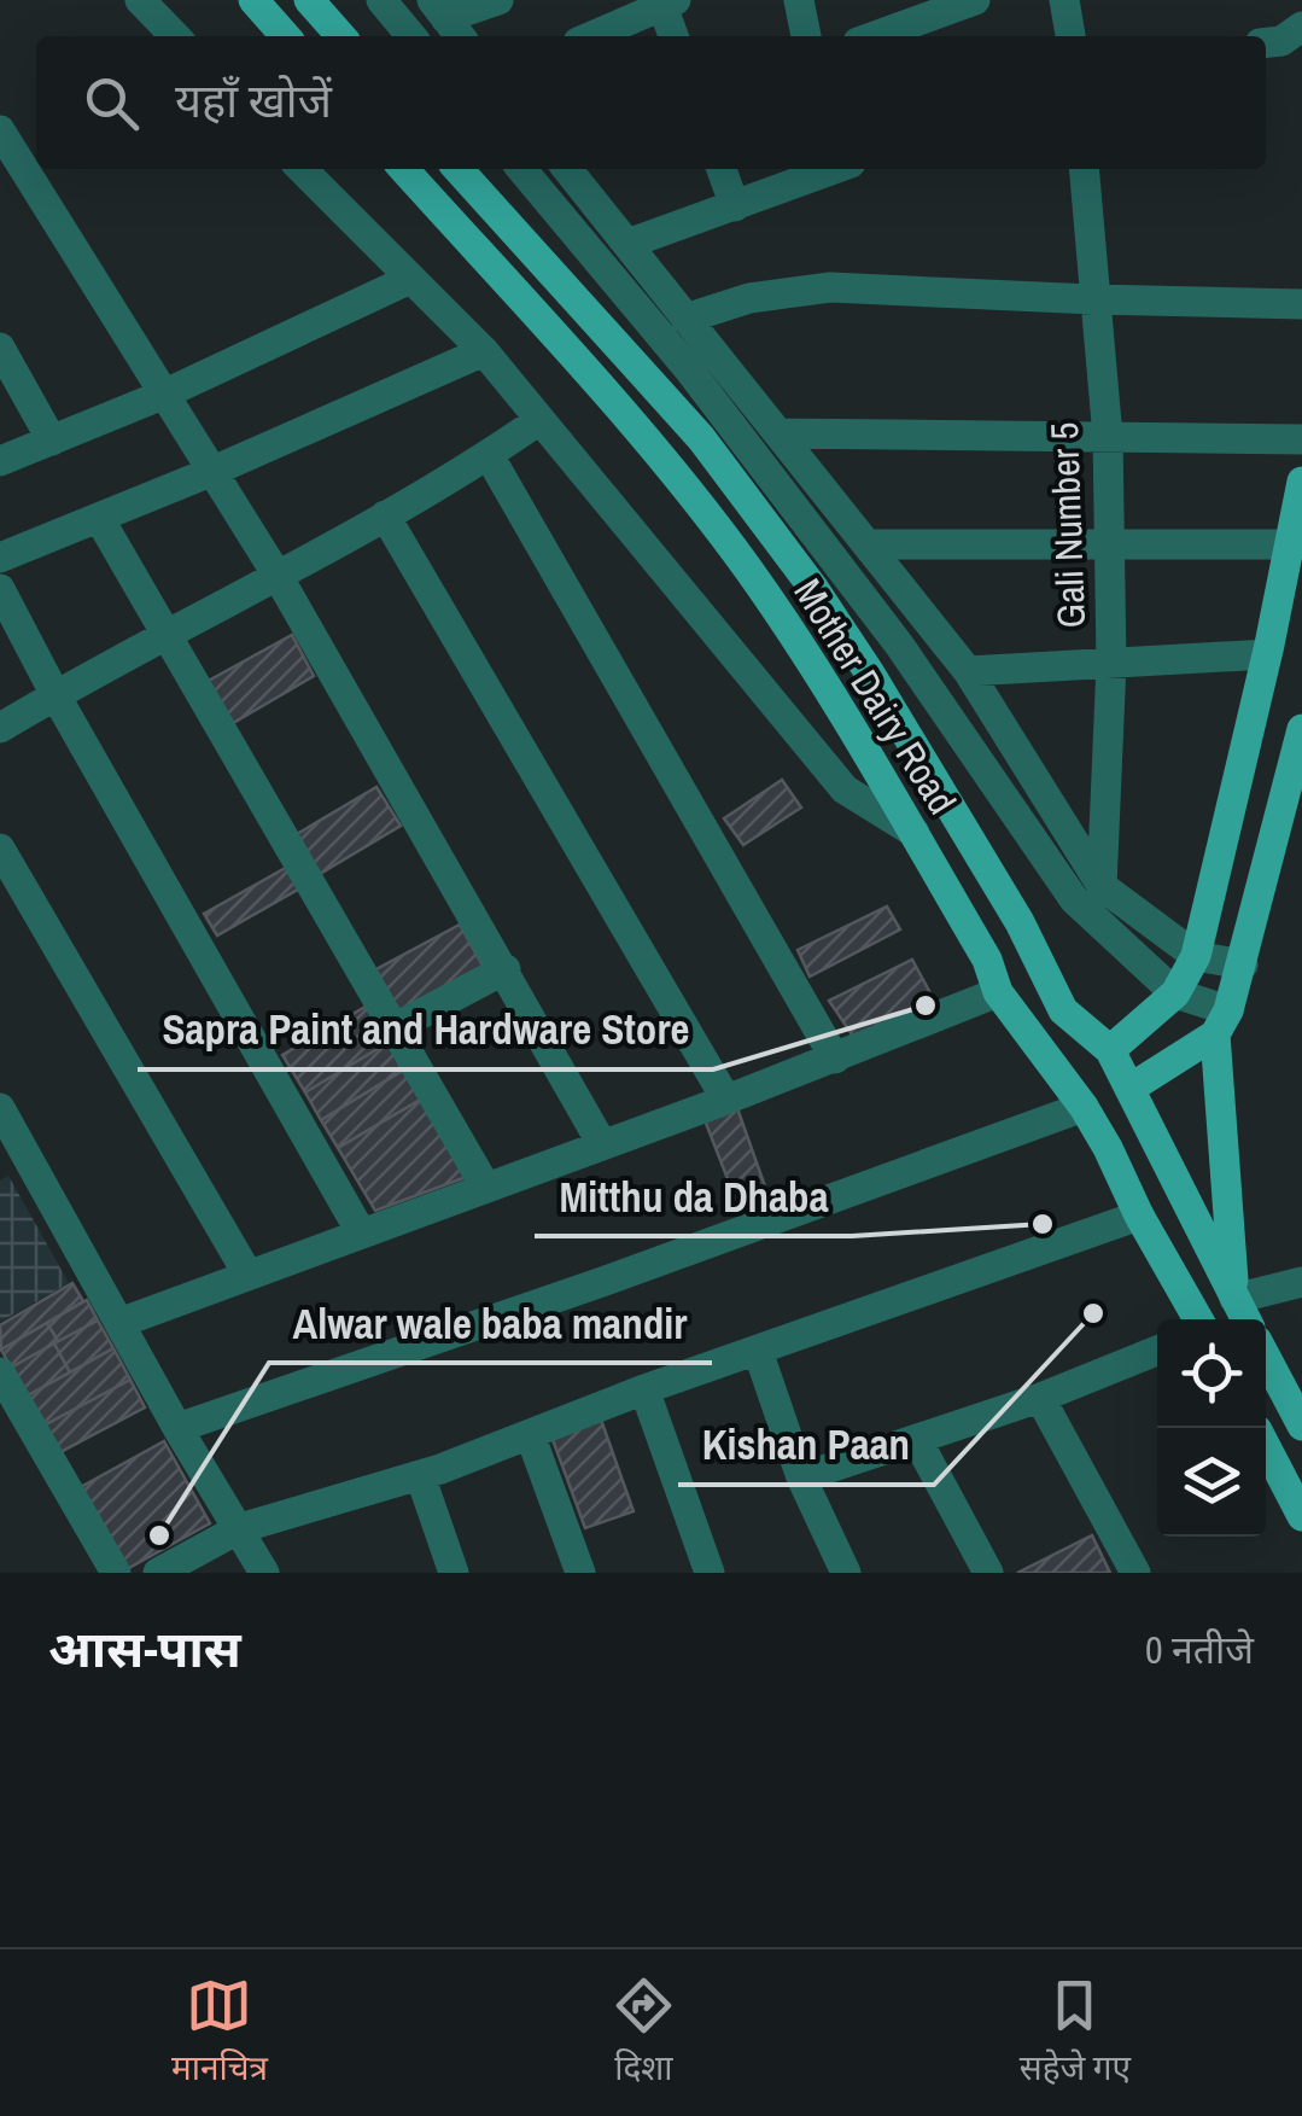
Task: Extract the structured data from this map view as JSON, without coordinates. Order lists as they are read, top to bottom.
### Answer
{
  "streets": {
    "main road": ["Mother Dairy Road"],
    "street": ["Gali Number 5"]
  },
  "places": [
    "Sapra Paint and Hardware Store",
    "Mitthu da Dhaba",
    "Kishan Paan",
    "Alwar wale baba mandir"
  ],
  "page": {
    "search": "यहाँ खोजें",
    "heading": ["आस-पास", "0 नतीजे"],
    "nav": ["मानचित्र", "दिशा", "सहेजे गए"]
  }
}
